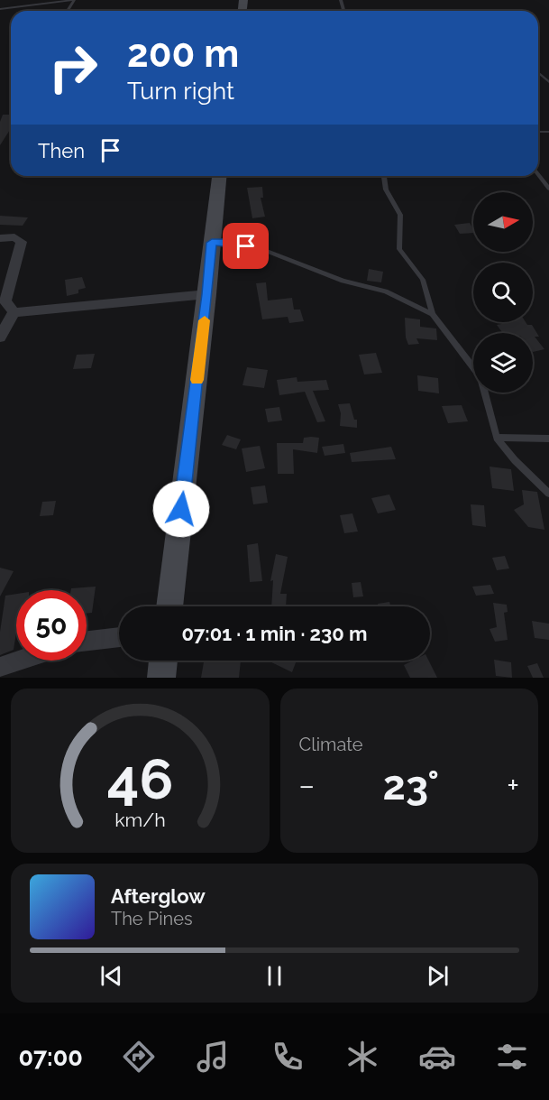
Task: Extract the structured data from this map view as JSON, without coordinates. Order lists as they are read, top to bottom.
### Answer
{
  "north": "right",
  "page": {
    "turn": ["200 m", "Turn right"],
    "then": "Then",
    "limit": "50",
    "trip": "07:01 · 1 min · 230 m",
    "tile": "Climate",
    "heat": ["−", "23°", "+"],
    "song": ["Afterglow", "The Pines"],
    "tabs": "07:00",
    "gauge": ["46", "km/h"]
  }
}
